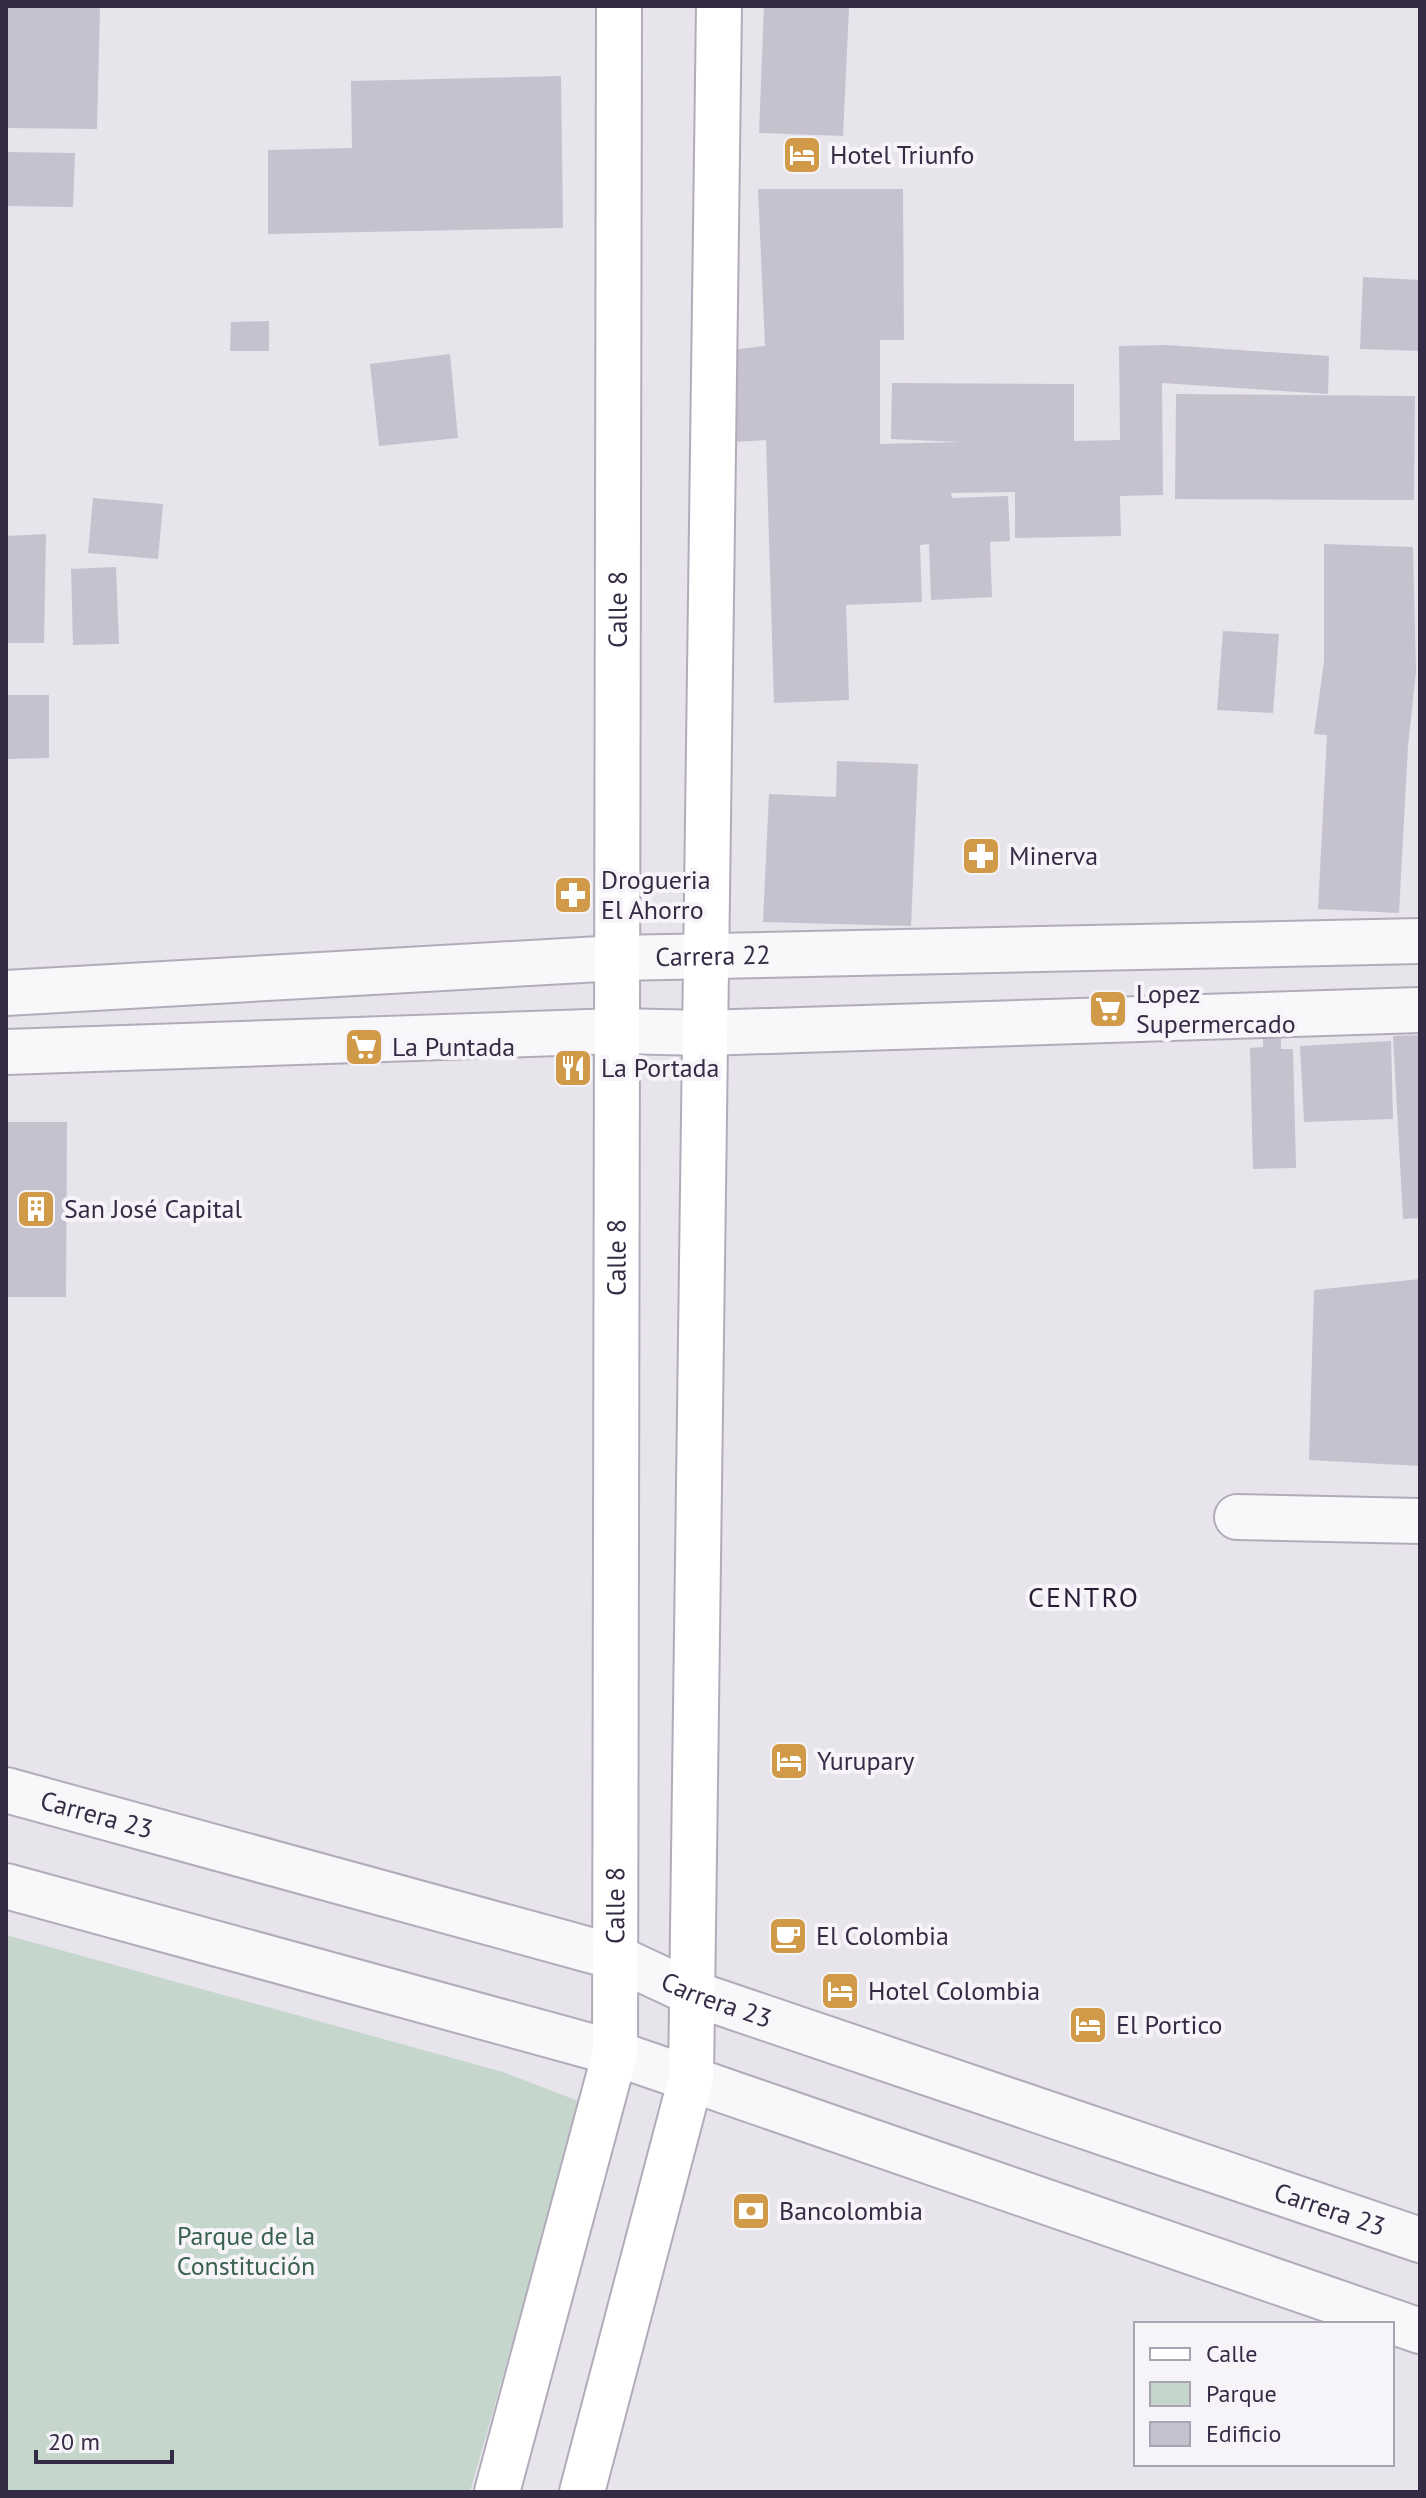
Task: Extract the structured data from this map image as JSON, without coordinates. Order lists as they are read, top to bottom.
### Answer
{
  "streets": {
    "main road": ["Calle 8"],
    "street": ["Carrera 22", "Carrera 23"]
  },
  "crossings": [
    ["Calle 8", "Carrera 22"],
    ["Calle 8", "Carrera 23"]
  ],
  "districts": ["CENTRO"],
  "parks": ["Parque de la Constitución"],
  "places": {
    "hotel": [
      "Hotel Triunfo",
      "Yurupary",
      "Hotel Colombia",
      "El Portico"
    ],
    "pharmacy": ["Minerva", "Drogueria El Ahorro"],
    "supermarket": ["Lopez Supermercado", "La Puntada"],
    "restaurant": ["La Portada"],
    "building": ["San José Capital"],
    "cafe": ["El Colombia"],
    "bank": ["Bancolombia"]
  },
  "legend": ["Calle", "Parque", "Edificio"],
  "scale_bar": "20 m"
}
